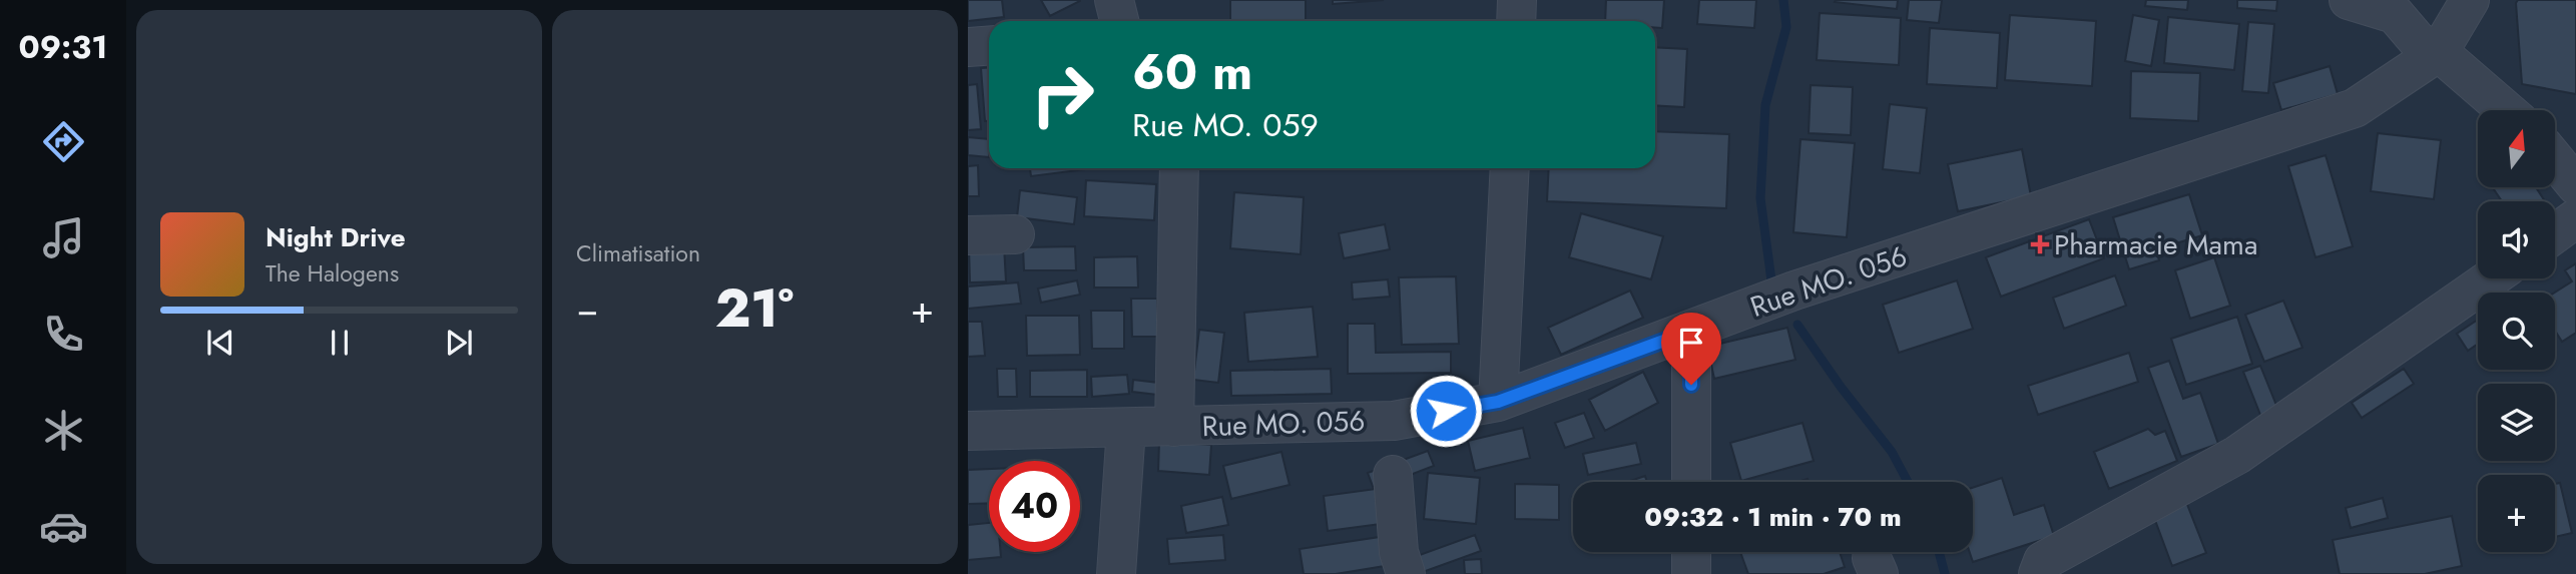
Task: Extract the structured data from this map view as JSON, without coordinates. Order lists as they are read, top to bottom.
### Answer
{
  "streets": {
    "street": ["Rue MO. 056"]
  },
  "places": {
    "health": ["Pharmacie Mama"]
  },
  "north": "top",
  "page": {
    "tabs": "09:31",
    "tile": "Climatisation",
    "turn": ["60 m", "Rue MO. 059"],
    "map_buttons": "+",
    "song": ["Night Drive", "The Halogens"],
    "heat": ["−", "21°", "+"],
    "limit": "40",
    "trip": "09:32 · 1 min · 70 m"
  }
}
